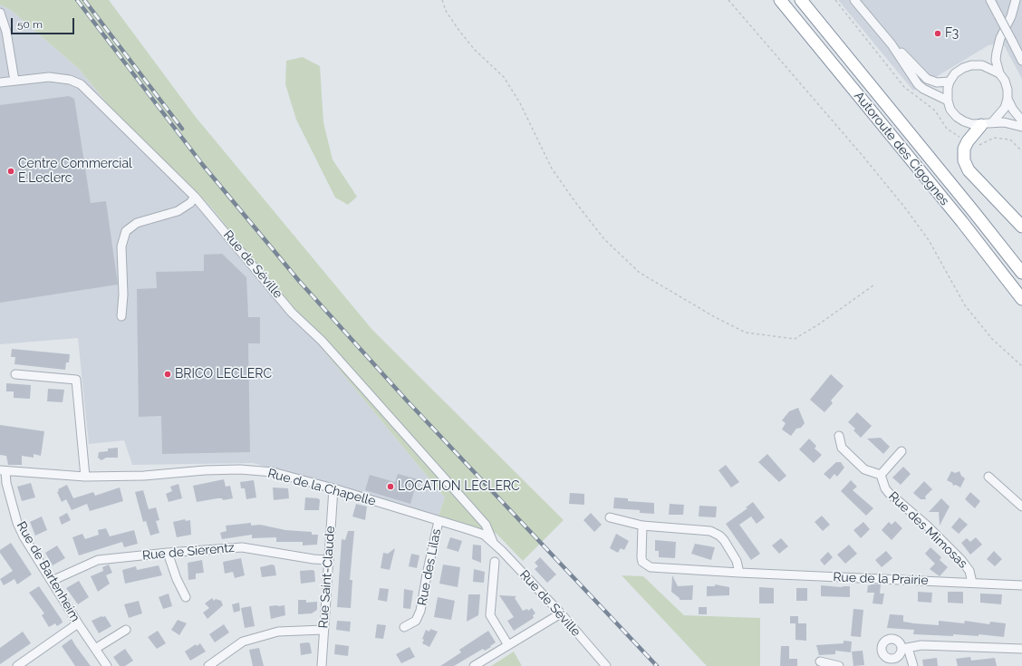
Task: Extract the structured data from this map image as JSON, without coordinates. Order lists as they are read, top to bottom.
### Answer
{
  "streets": {
    "highway": ["Autoroute des Cigognes"],
    "street": [
      "Rue de Séville",
      "Rue de la Chapelle",
      "Rue des Mimosas",
      "Rue de Sierentz",
      "Rue des Lilas",
      "Rue de Bartenheim",
      "Rue Saint-Claude",
      "Rue de la Prairie"
    ]
  },
  "crossings": [
    ["Rue de Séville", "Rue de la Chapelle"],
    ["Rue de la Chapelle", "Rue des Lilas"],
    ["Rue de la Chapelle", "Rue de Bartenheim"],
    ["Rue de la Chapelle", "Rue Saint-Claude"],
    ["Rue des Mimosas", "Rue de la Prairie"],
    ["Rue de Sierentz", "Rue de Bartenheim"],
    ["Rue de Sierentz", "Rue Saint-Claude"]
  ],
  "places": [
    "F3",
    "Centre Commercial E.Leclerc",
    "BRICO LECLERC",
    "LOCATION LECLERC"
  ],
  "scale_bar": "50 m"
}
